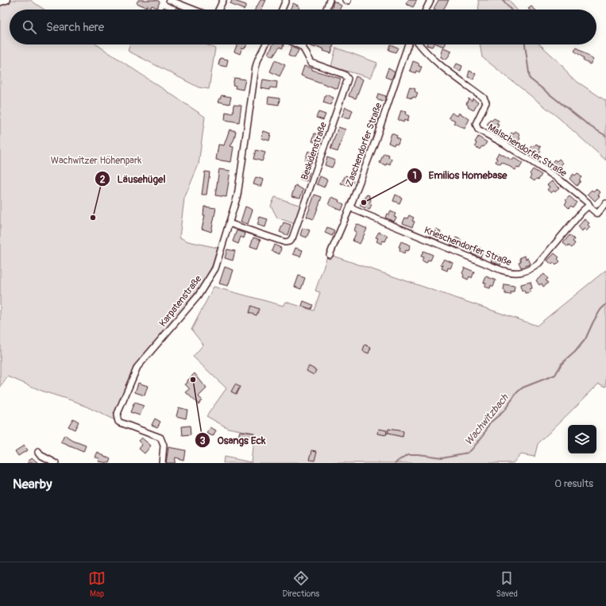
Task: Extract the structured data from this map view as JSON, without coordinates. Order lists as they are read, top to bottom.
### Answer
{
  "streets": {
    "street": [
      "Zaschendorfer Straße",
      "Malschendorfer Straße",
      "Beskidenstraße",
      "Krieschendorfer Straße",
      "Karpatenstraße"
    ]
  },
  "crossings": [
    ["Zaschendorfer Straße", "Krieschendorfer Straße"],
    ["Malschendorfer Straße", "Krieschendorfer Straße"],
    ["Beskidenstraße", "Karpatenstraße"]
  ],
  "water": ["Wachwitzbach"],
  "parks": ["Wachwitzer Höhenpark"],
  "places": ["Emilios Homebase", "Läusehügel", "Osangs Eck"],
  "page": {
    "search": "Search here",
    "heading": ["Nearby", "0 results"],
    "nav": ["Map", "Directions", "Saved"]
  }
}
